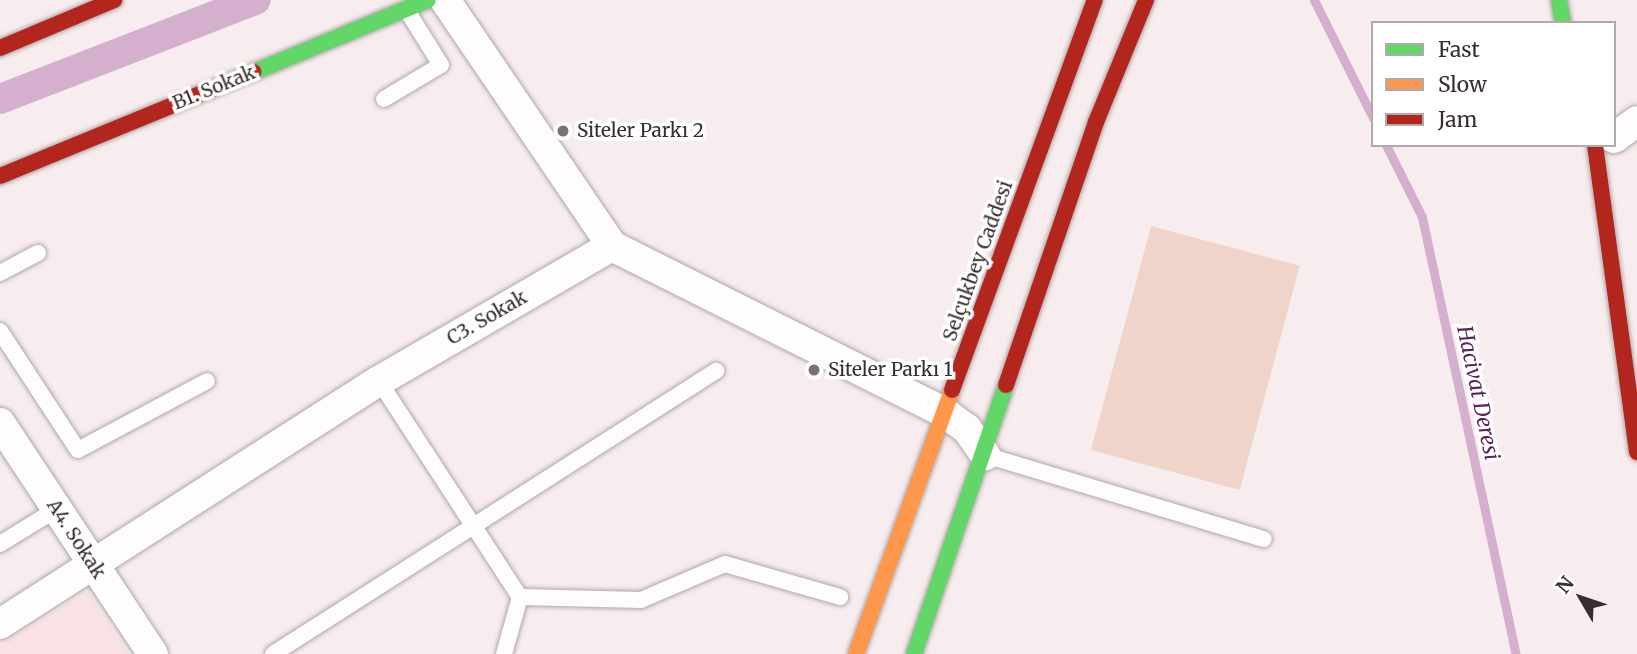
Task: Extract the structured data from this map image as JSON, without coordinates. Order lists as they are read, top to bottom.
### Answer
{
  "streets": {
    "main road": ["B1. Sokak", "Selçukbey Caddesi"],
    "street": ["C3. Sokak", "A4. Sokak"]
  },
  "crossings": [
    ["C3. Sokak", "A4. Sokak"]
  ],
  "water": ["Hacivat Deresi"],
  "places": ["Siteler Parkı 2", "Siteler Parkı 1"],
  "legend": ["Fast", "Slow", "Jam"],
  "north": "top left"
}
